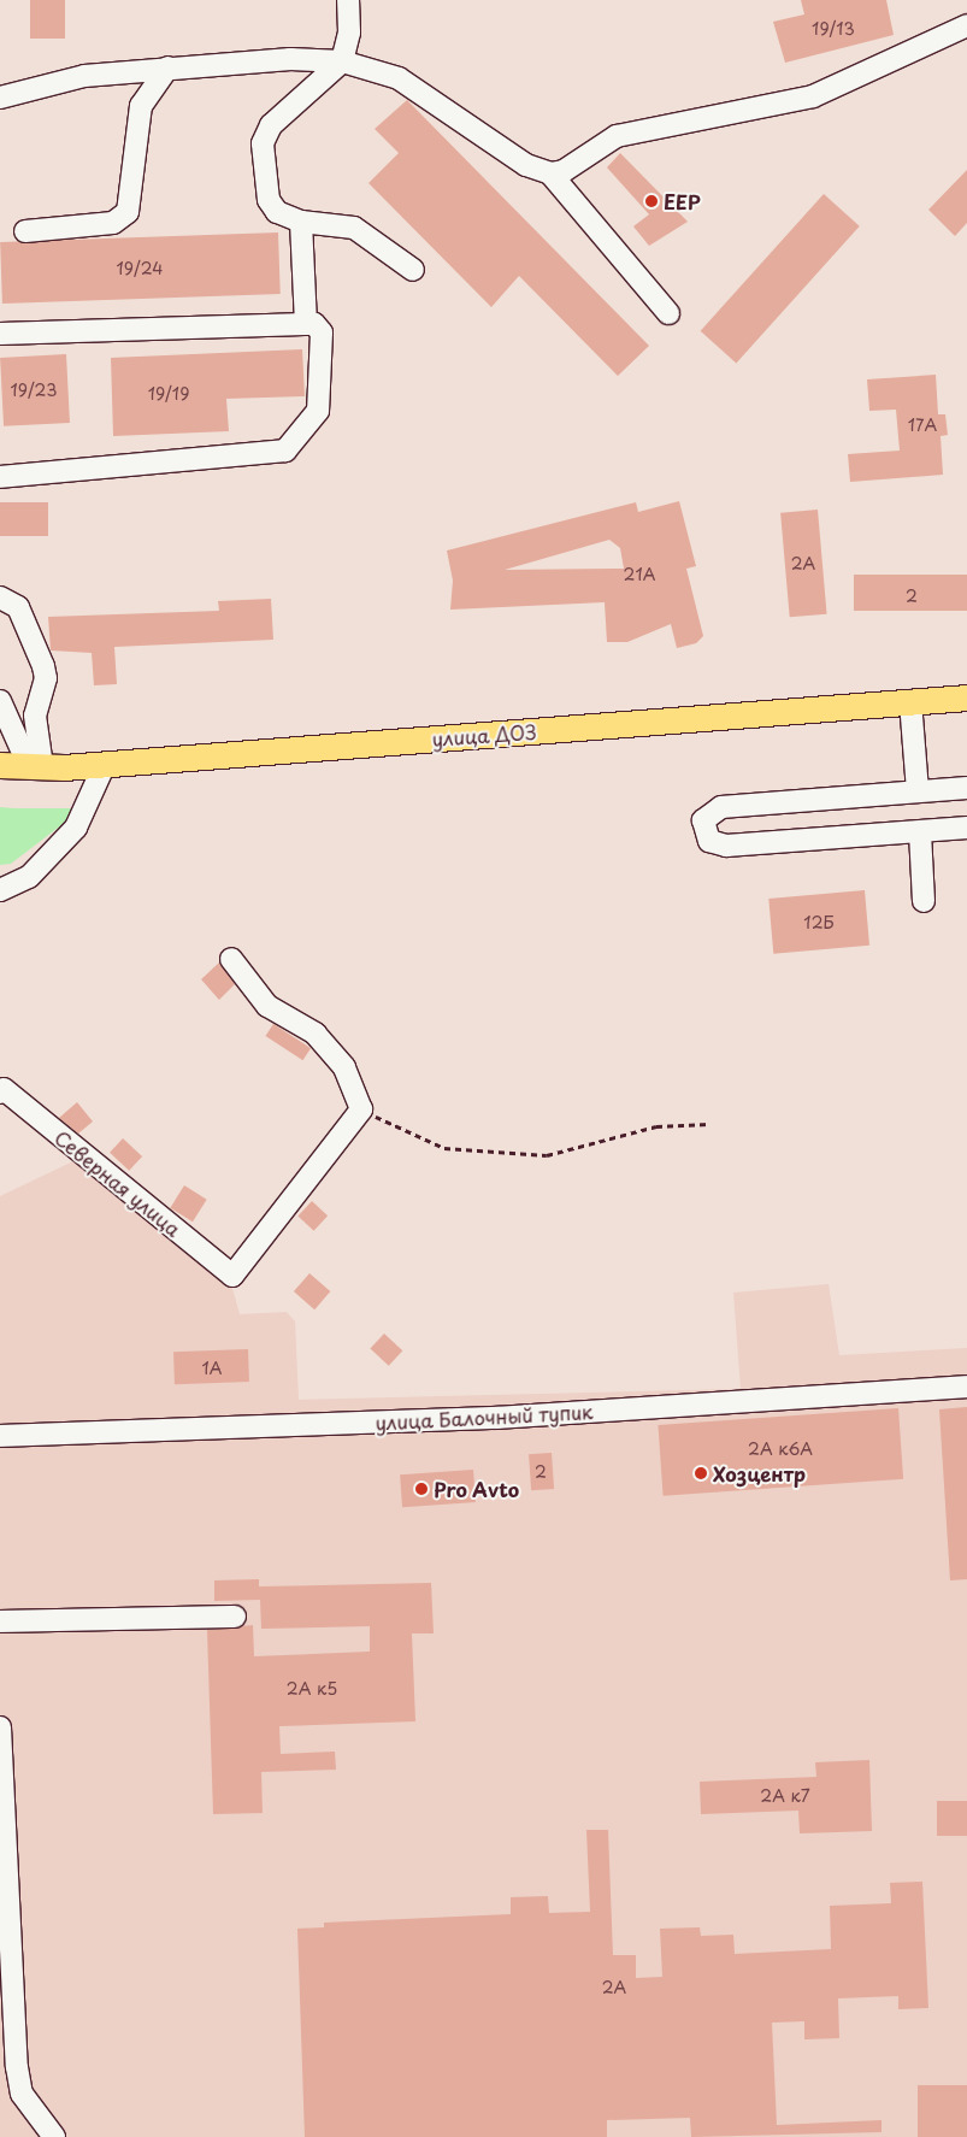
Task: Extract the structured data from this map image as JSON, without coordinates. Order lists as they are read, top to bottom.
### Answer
{
  "streets": {
    "main road": ["улица ДОЗ"],
    "street": ["Северная улица", "улица Балочный тупик"]
  },
  "places": ["EEP", "Хозцентр", "Pro Аvto"],
  "house_numbers": [
    "19/13",
    "19/24",
    "19/23",
    "19/19",
    "17А",
    "2А",
    "21А",
    "2",
    "12Б",
    "1А",
    "2А к6А",
    "2",
    "2А к5",
    "2А к7",
    "2А"
  ]
}
